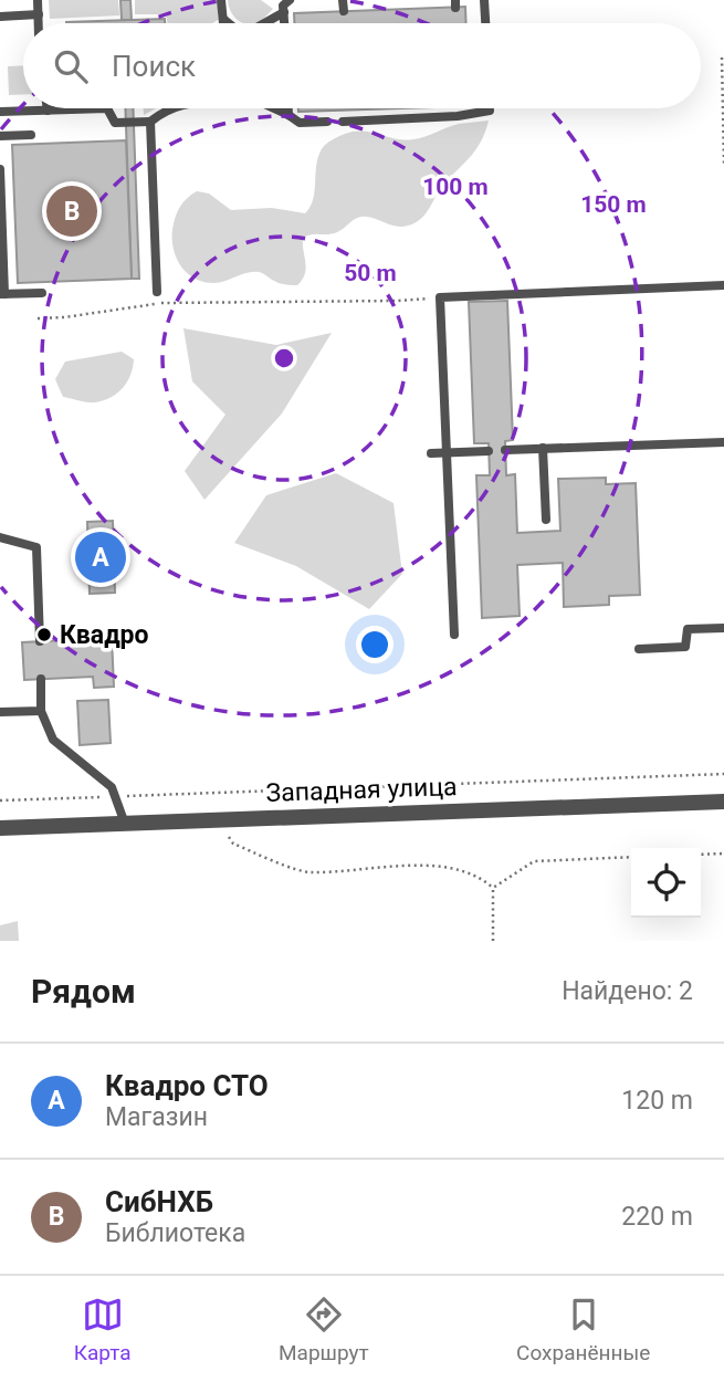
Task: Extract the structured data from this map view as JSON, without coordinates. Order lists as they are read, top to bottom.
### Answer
{
  "streets": {
    "street": ["Западная улица"]
  },
  "places": ["Квадро"],
  "page": {
    "search": "Поиск",
    "pins": ["B", "A"],
    "heading": ["Рядом", "Найдено: 2"],
    "list": [
      {
        "mark": "A",
        "name": "Квадро СТО",
        "note": "Магазин",
        "value": "120 m"
      },
      {
        "mark": "B",
        "name": "СибНХБ",
        "note": "Библиотека",
        "value": "220 m"
      }
    ],
    "nav": ["Карта", "Маршрут", "Сохранённые"]
  },
  "rings": ["100 m", "150 m", "50 m"]
}
